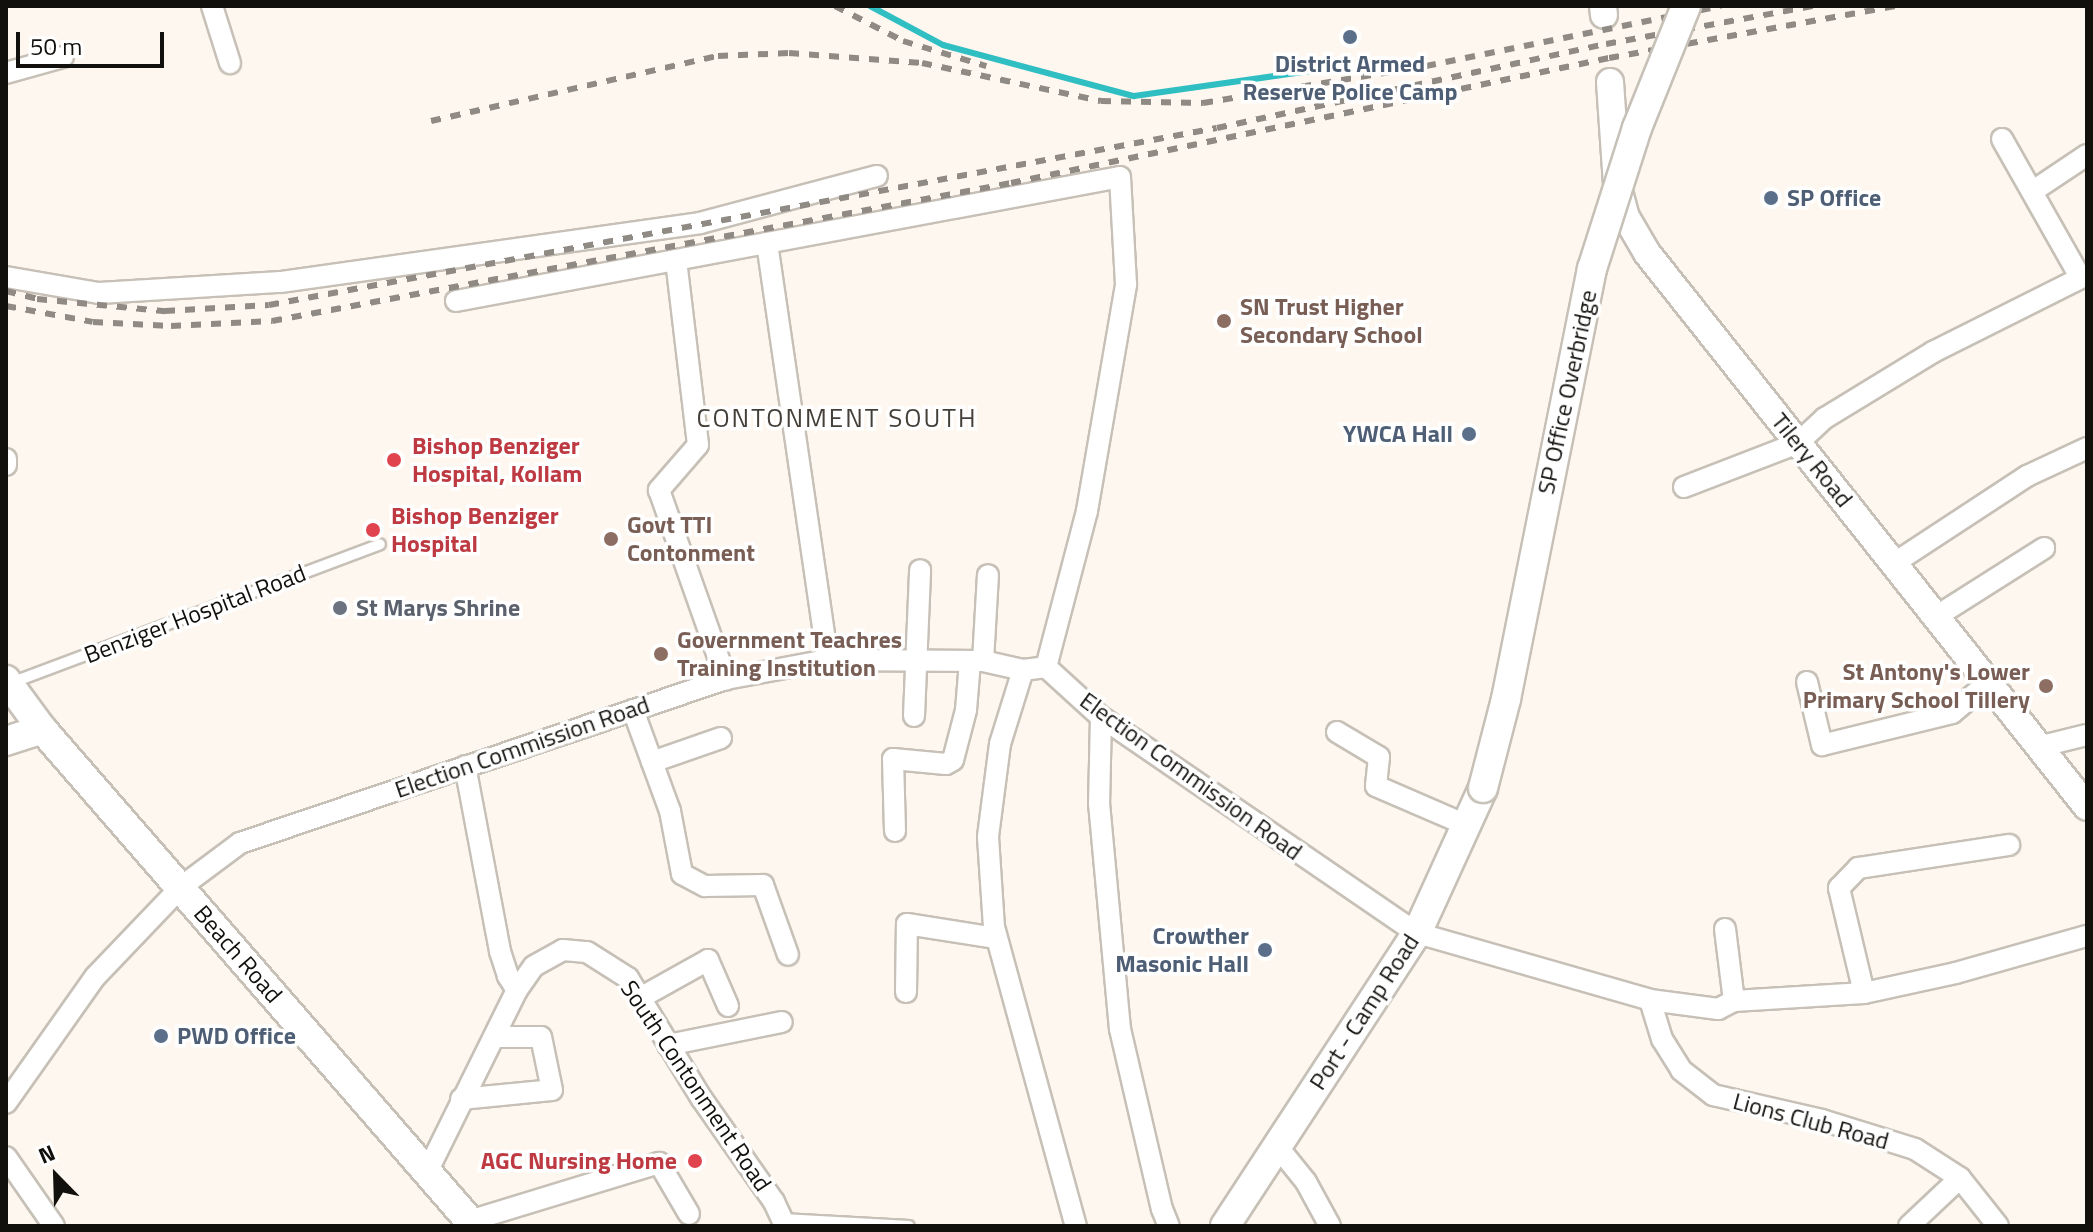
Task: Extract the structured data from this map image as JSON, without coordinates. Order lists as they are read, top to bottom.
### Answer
{
  "streets": {
    "main road": ["SP Office Overbridge", "Beach Road", "Port - Camp Road"],
    "street": [
      "Tilery Road",
      "Election Commission Road",
      "South Contonment Road",
      "Lions Club Road"
    ],
    "lane": ["Benziger Hospital Road"]
  },
  "crossings": [
    ["SP Office Overbridge", "Port - Camp Road"],
    ["Benziger Hospital Road", "Beach Road"],
    ["Election Commission Road", "Beach Road"],
    ["Election Commission Road", "Port - Camp Road"],
    ["Beach Road", "South Contonment Road"]
  ],
  "districts": ["CONTONMENT SOUTH"],
  "places": [
    "District Armed Reserve Police Camp",
    "SP Office",
    "SN Trust Higher Secondary School",
    "YWCA Hall",
    "Bishop Benziger Hospital, Kollam",
    "Bishop Benziger Hospital",
    "Govt TTI Contonment",
    "St Marys Shrine",
    "Government Teachres Training Institution",
    "St Antony's Lower Primary School Tillery",
    "Crowther Masonic Hall",
    "PWD Office",
    "AGC Nursing Home"
  ],
  "scale_bar": "50 m",
  "north": "top left"
}
